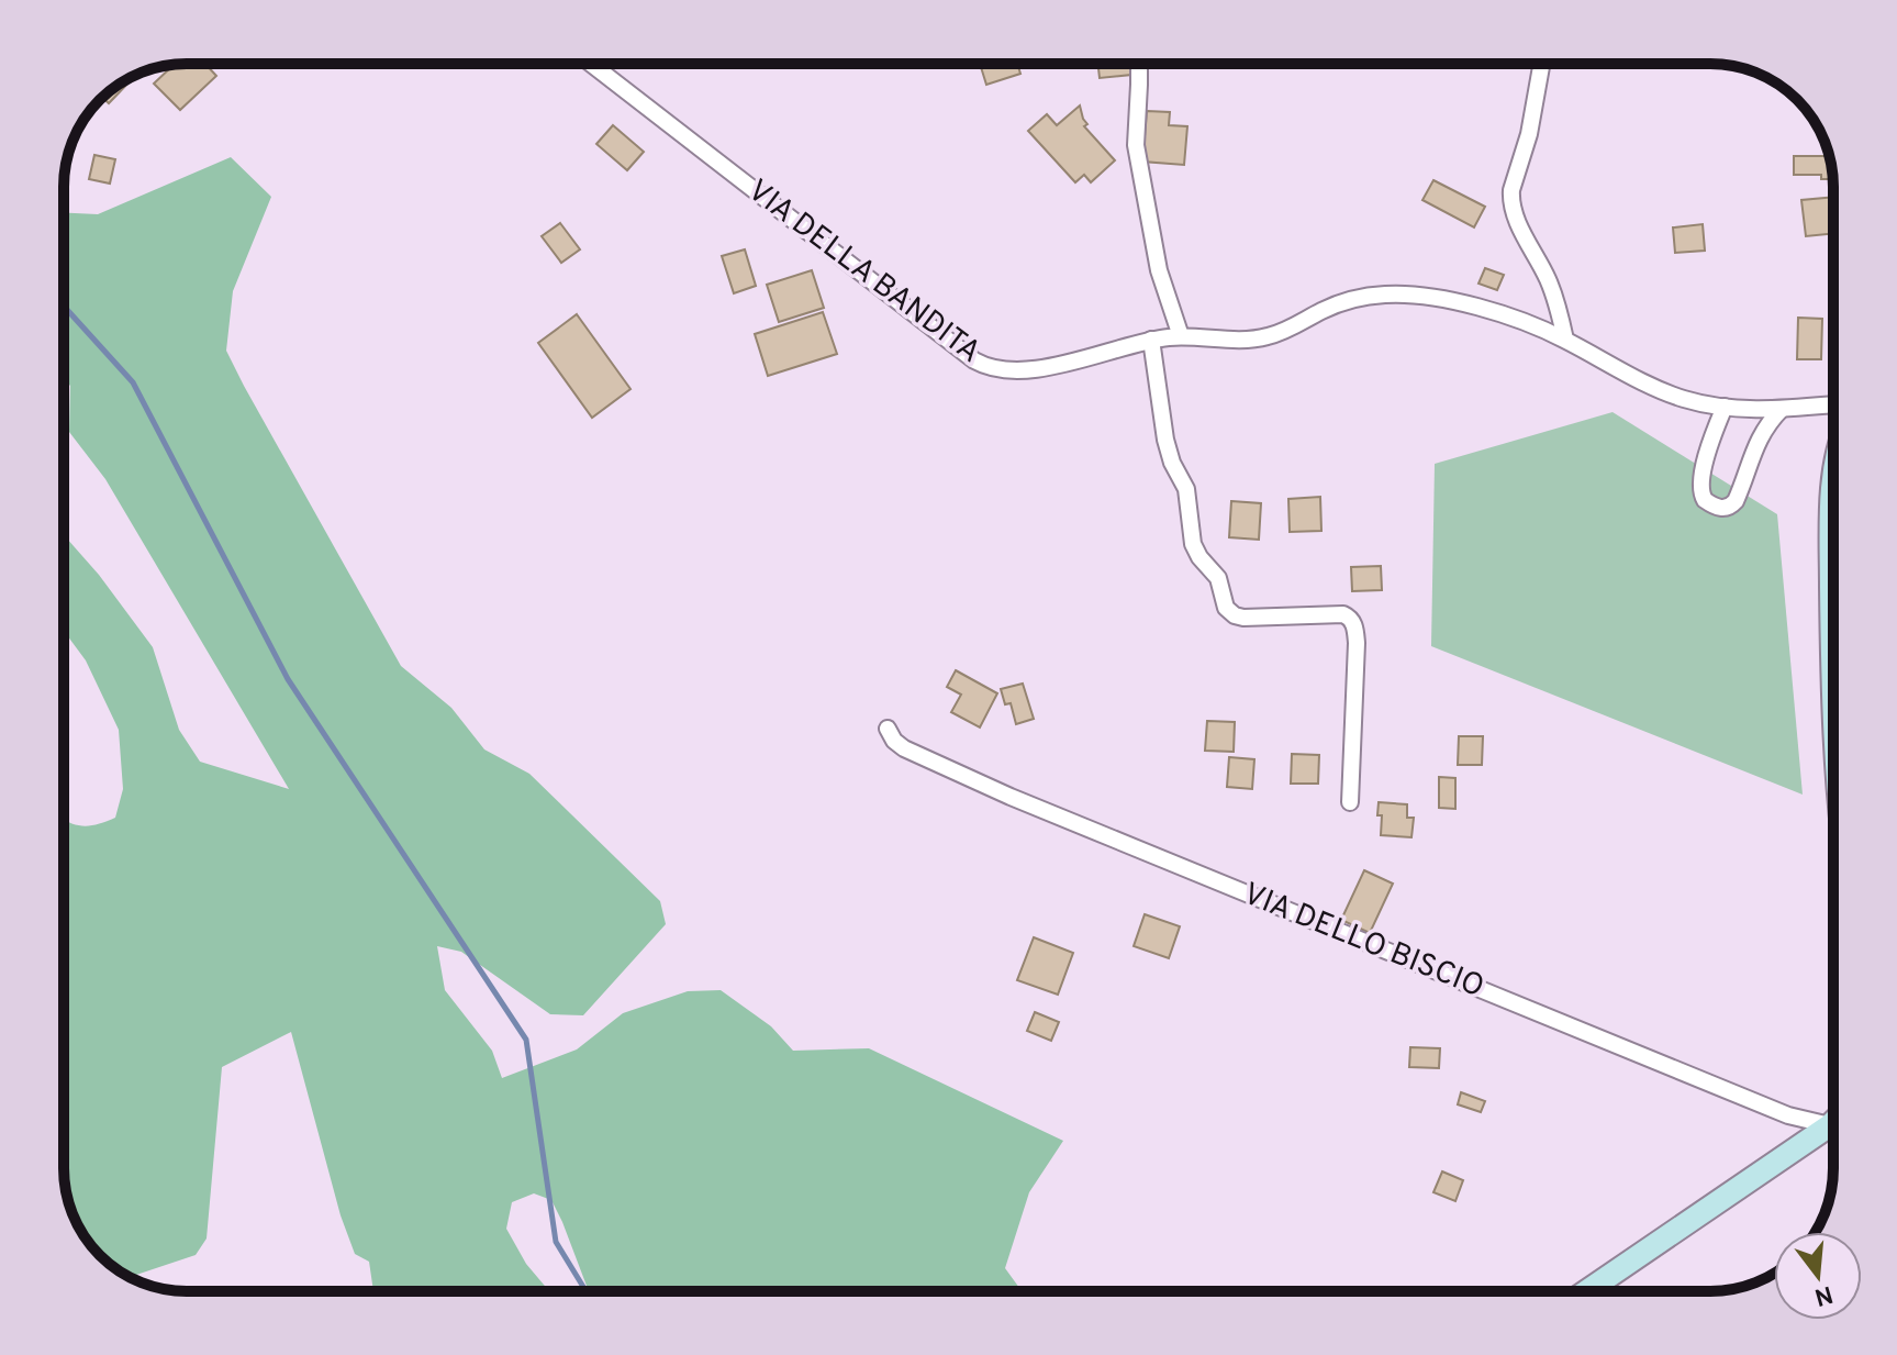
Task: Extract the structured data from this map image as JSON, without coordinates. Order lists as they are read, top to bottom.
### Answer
{
  "streets": {
    "street": ["VIA DELLA BANDITA", "VIA DELLO BISCIO"]
  },
  "north": "bottom"
}
